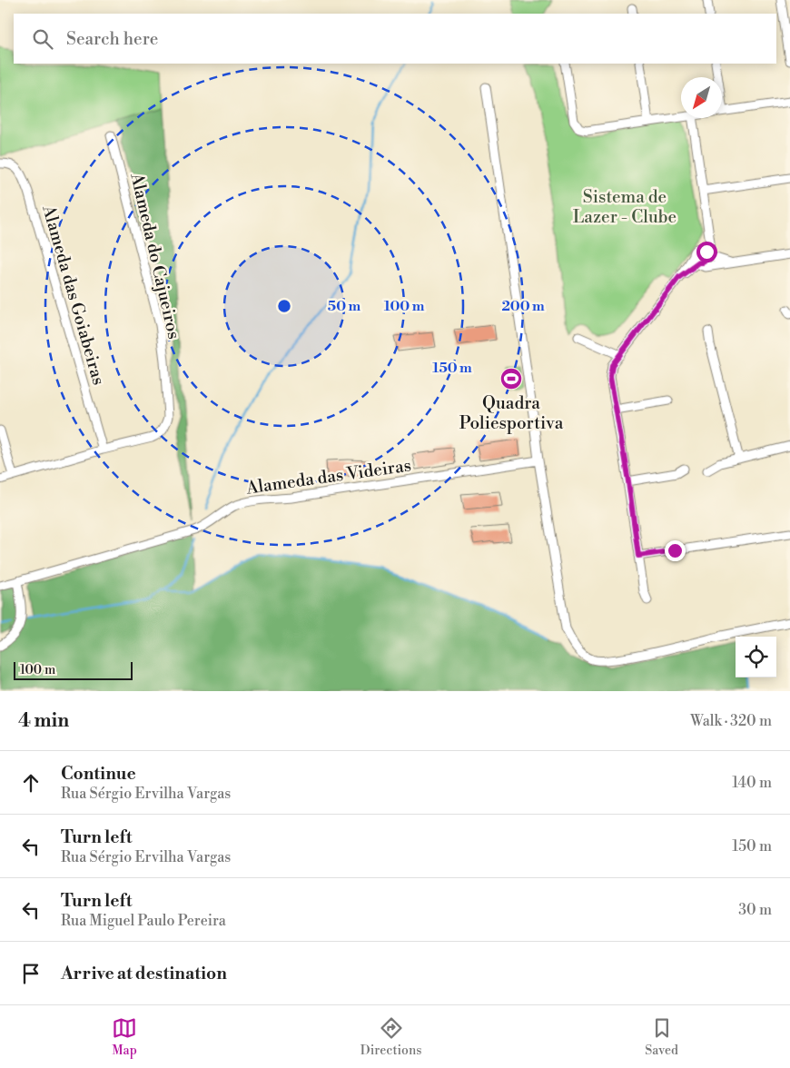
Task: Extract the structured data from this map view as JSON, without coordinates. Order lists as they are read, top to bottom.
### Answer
{
  "streets": {
    "street": ["Alameda do Cajueiros", "Alameda das Goiabeiras", "Alameda das Videiras"]
  },
  "crossings": [
    ["Alameda do Cajueiros", "Alameda das Goiabeiras"]
  ],
  "parks": ["Sistema de Lazer - Clube"],
  "places": {
    "sports": ["Quadra Poliesportiva"]
  },
  "scale_bar": "100 m",
  "north": "bottom left",
  "page": {
    "search": "Search here",
    "scale": "100 m",
    "heading": ["4 min", "Walk · 320 m"],
    "list": [
      ["Continue", "Rua Sérgio Ervilha Vargas", "140 m"],
      ["Turn left", "Rua Sérgio Ervilha Vargas", "150 m"],
      ["Turn left", "Rua Miguel Paulo Pereira", "30 m"],
      "Arrive at destination"
    ],
    "nav": ["Map", "Directions", "Saved"]
  },
  "rings": [
    "50 m",
    "100 m",
    "200 m",
    "150 m"
  ]
}
